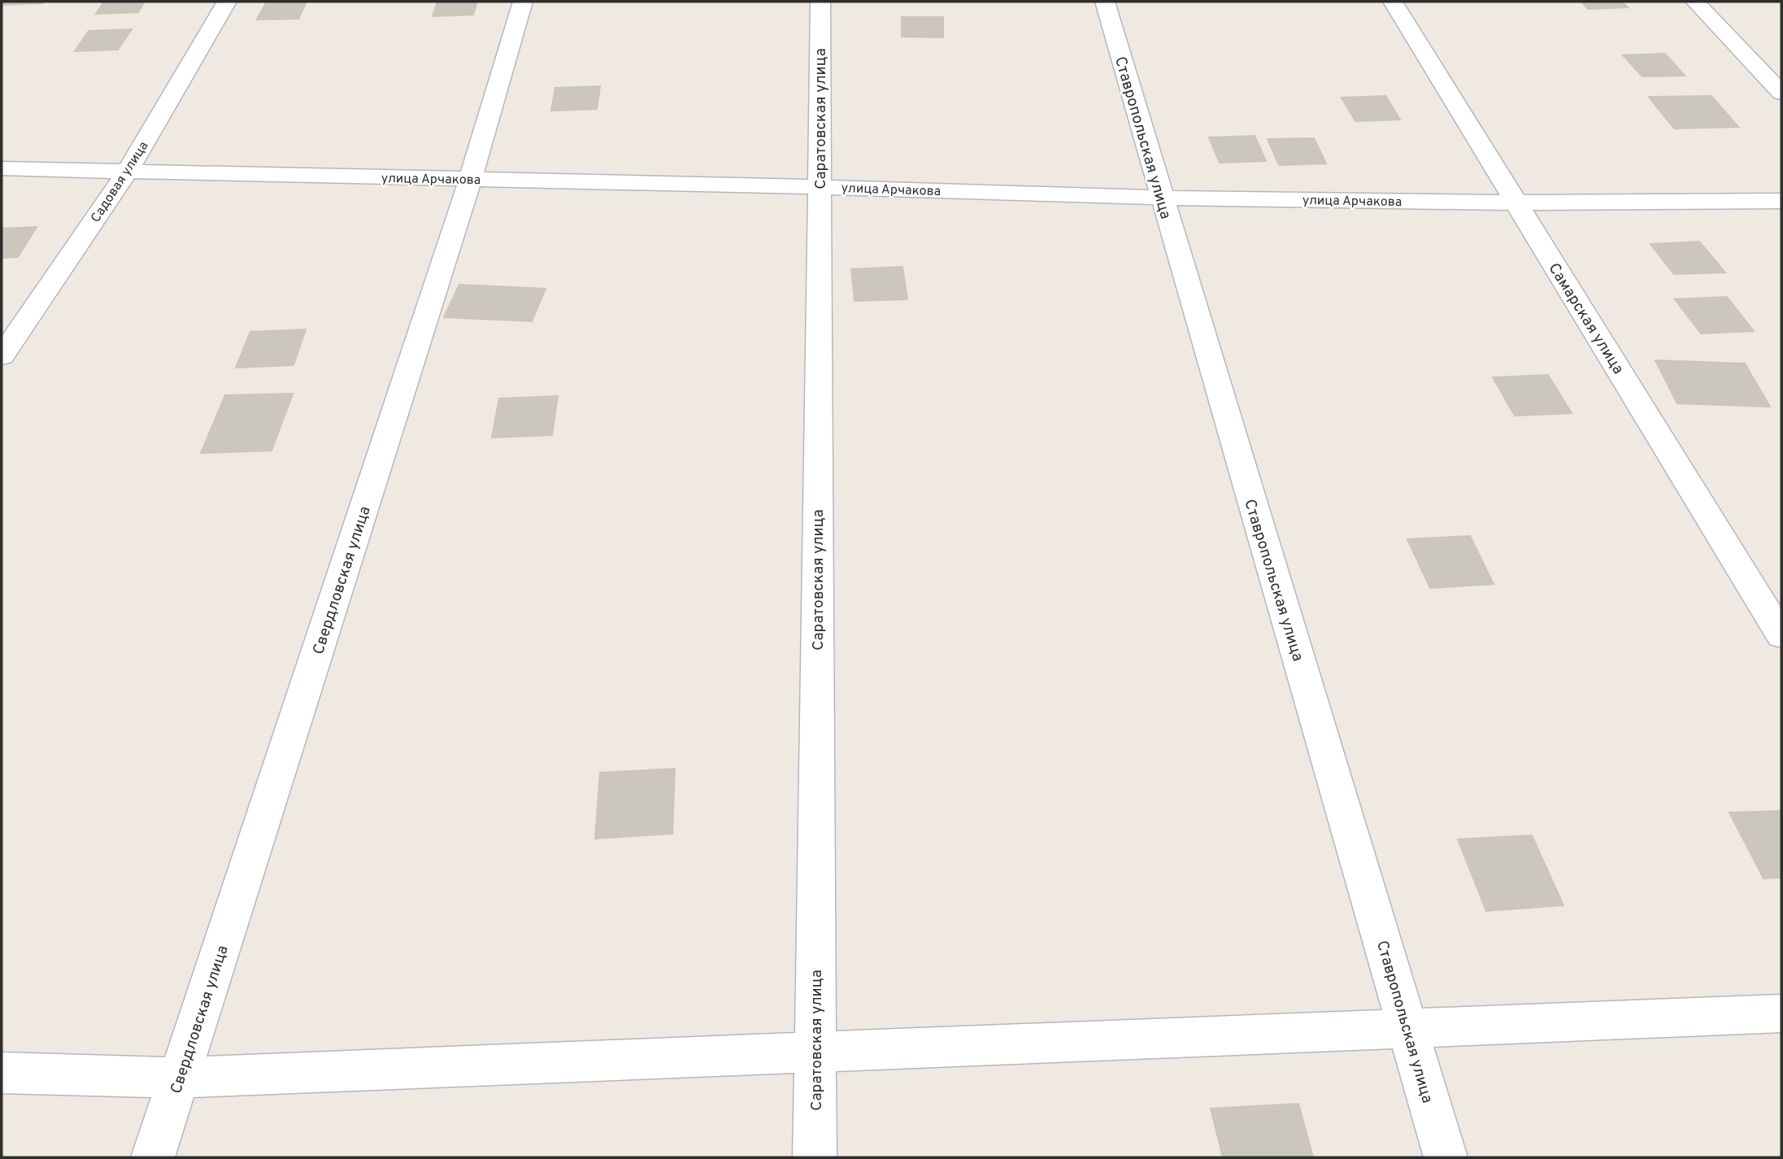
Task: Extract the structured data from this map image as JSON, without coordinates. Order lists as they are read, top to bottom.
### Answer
{
  "streets": {
    "street": [
      "Саратовская улица",
      "Ставропольская улица",
      "улица Арчакова",
      "Садовая улица",
      "Самарская улица",
      "Свердловская улица"
    ]
  },
  "crossings": [
    ["Саратовская улица", "улица Арчакова"],
    ["Ставропольская улица", "улица Арчакова"],
    ["улица Арчакова", "Садовая улица"],
    ["улица Арчакова", "Самарская улица"],
    ["улица Арчакова", "Свердловская улица"]
  ]
}
